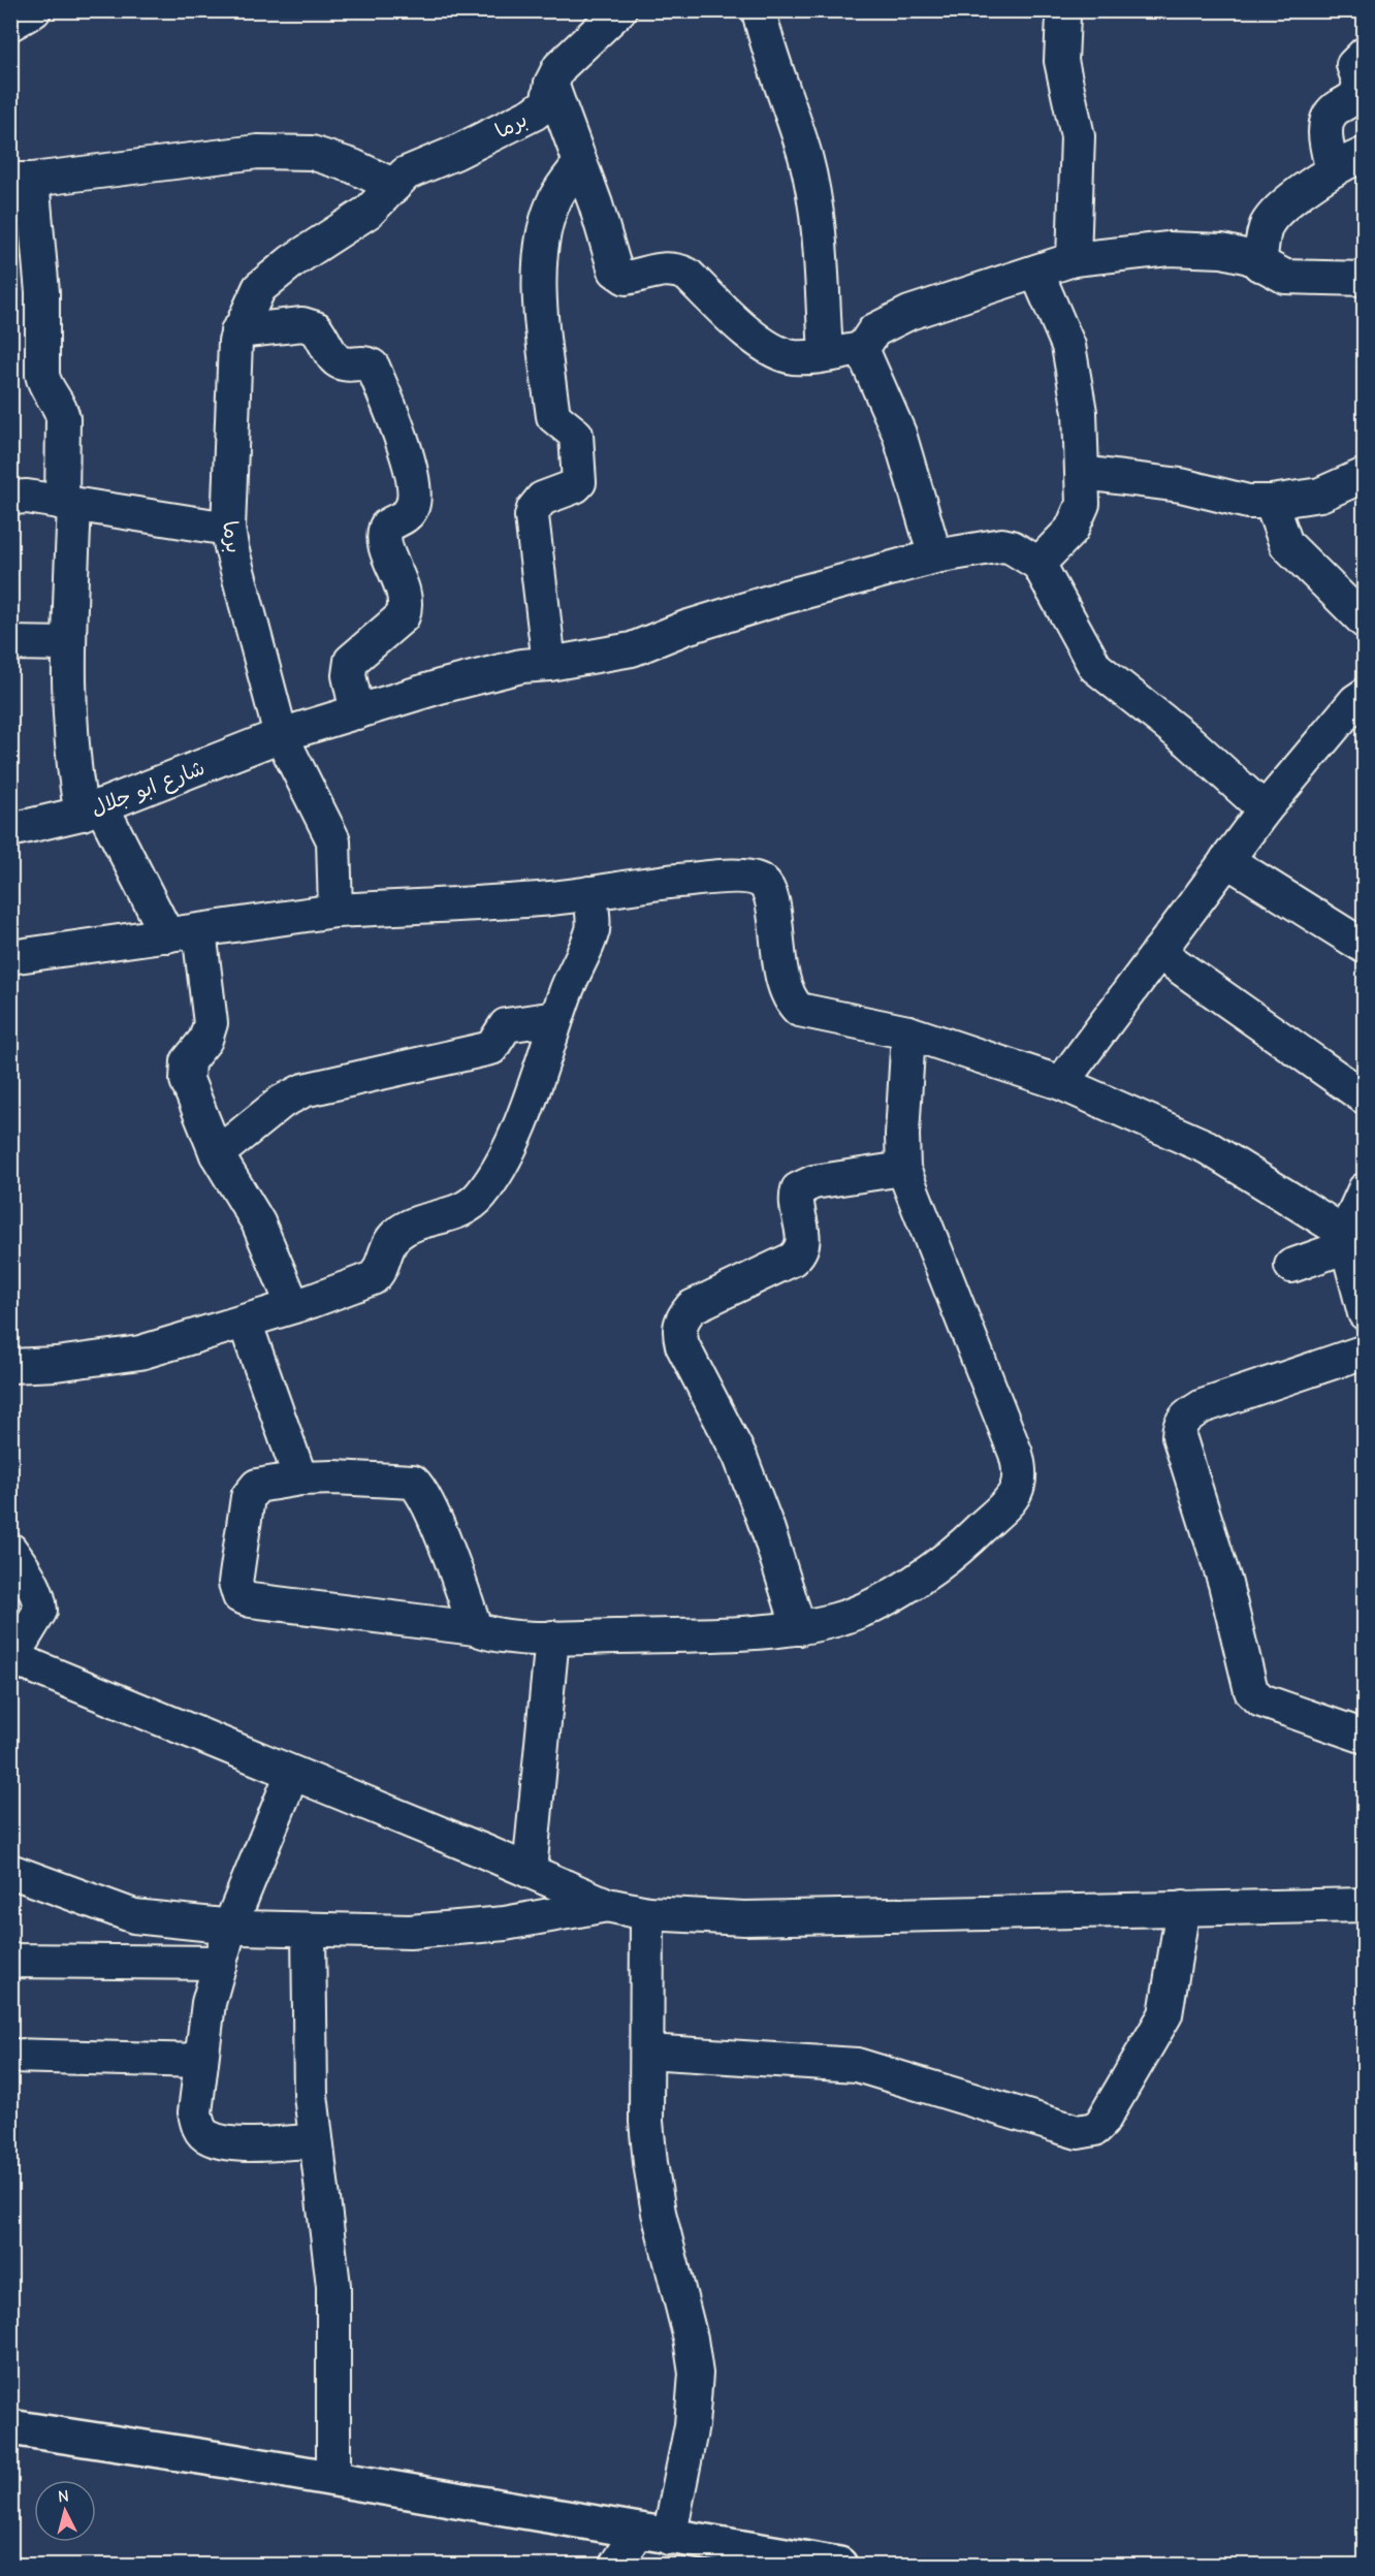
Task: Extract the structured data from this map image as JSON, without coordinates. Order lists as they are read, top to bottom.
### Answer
{
  "streets": {
    "street": ["برما", "شارع ابو جلال"]
  },
  "crossings": [
    ["برما", "شارع ابو جلال"]
  ],
  "north": "top"
}
